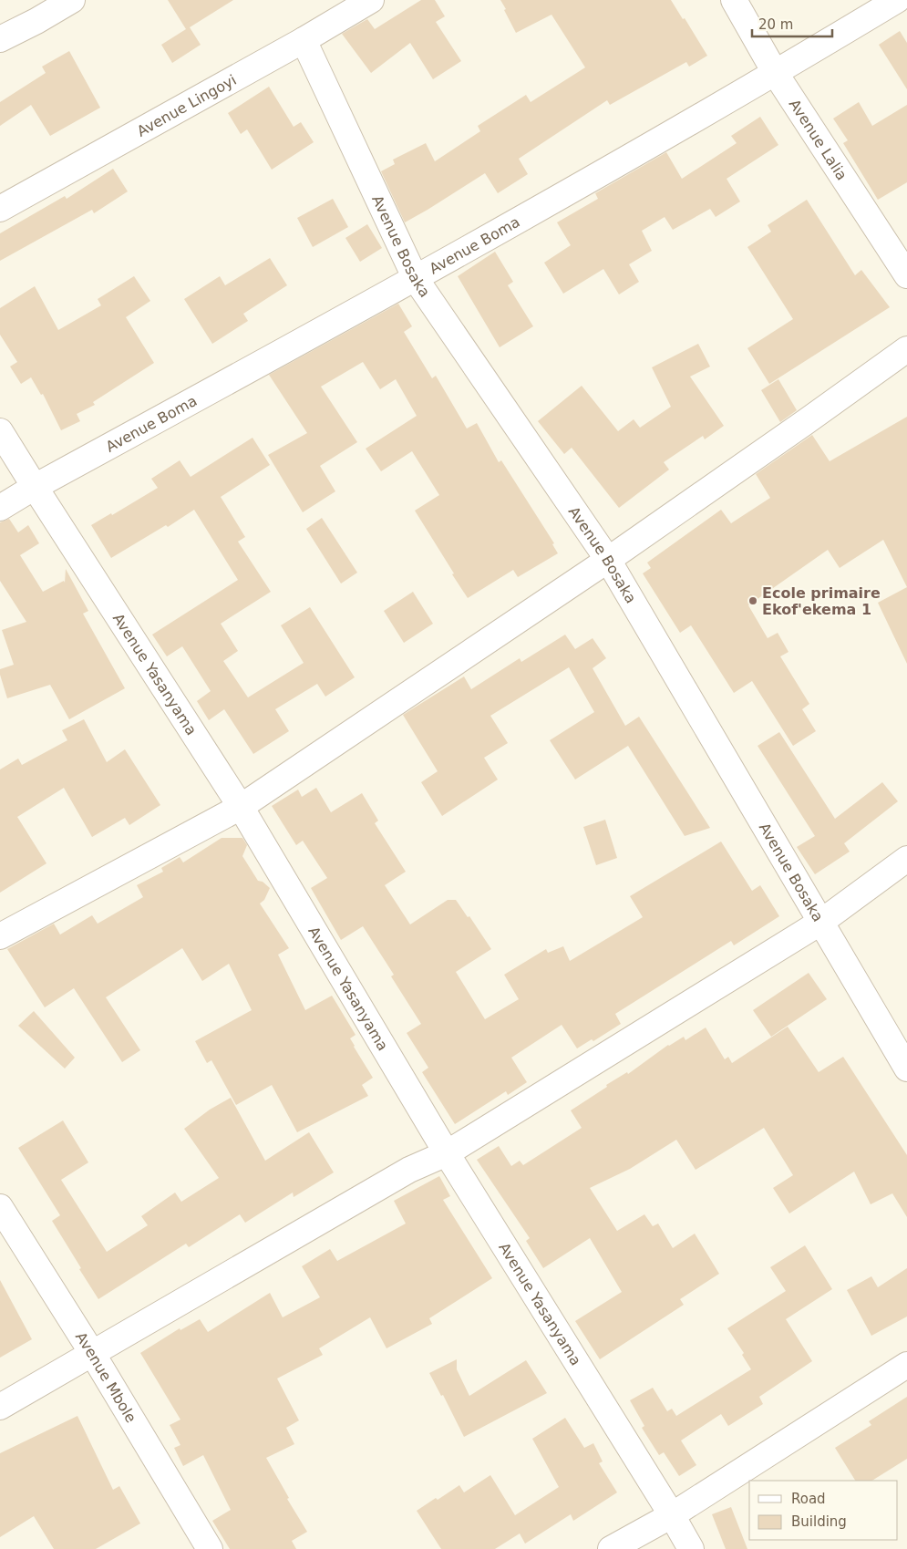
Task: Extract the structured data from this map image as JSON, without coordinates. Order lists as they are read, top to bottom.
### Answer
{
  "streets": {
    "street": [
      "Avenue Lingoyi",
      "Avenue Lalia",
      "Avenue Bosaka",
      "Avenue Boma",
      "Avenue Yasanyama",
      "Avenue Mbole"
    ]
  },
  "crossings": [
    ["Avenue Lingoyi", "Avenue Bosaka"],
    ["Avenue Lalia", "Avenue Boma"],
    ["Avenue Bosaka", "Avenue Boma"],
    ["Avenue Boma", "Avenue Yasanyama"]
  ],
  "places": ["Ecole primaire Ekof'ekema 1"],
  "legend": ["Road", "Building"],
  "scale_bar": "20 m"
}
